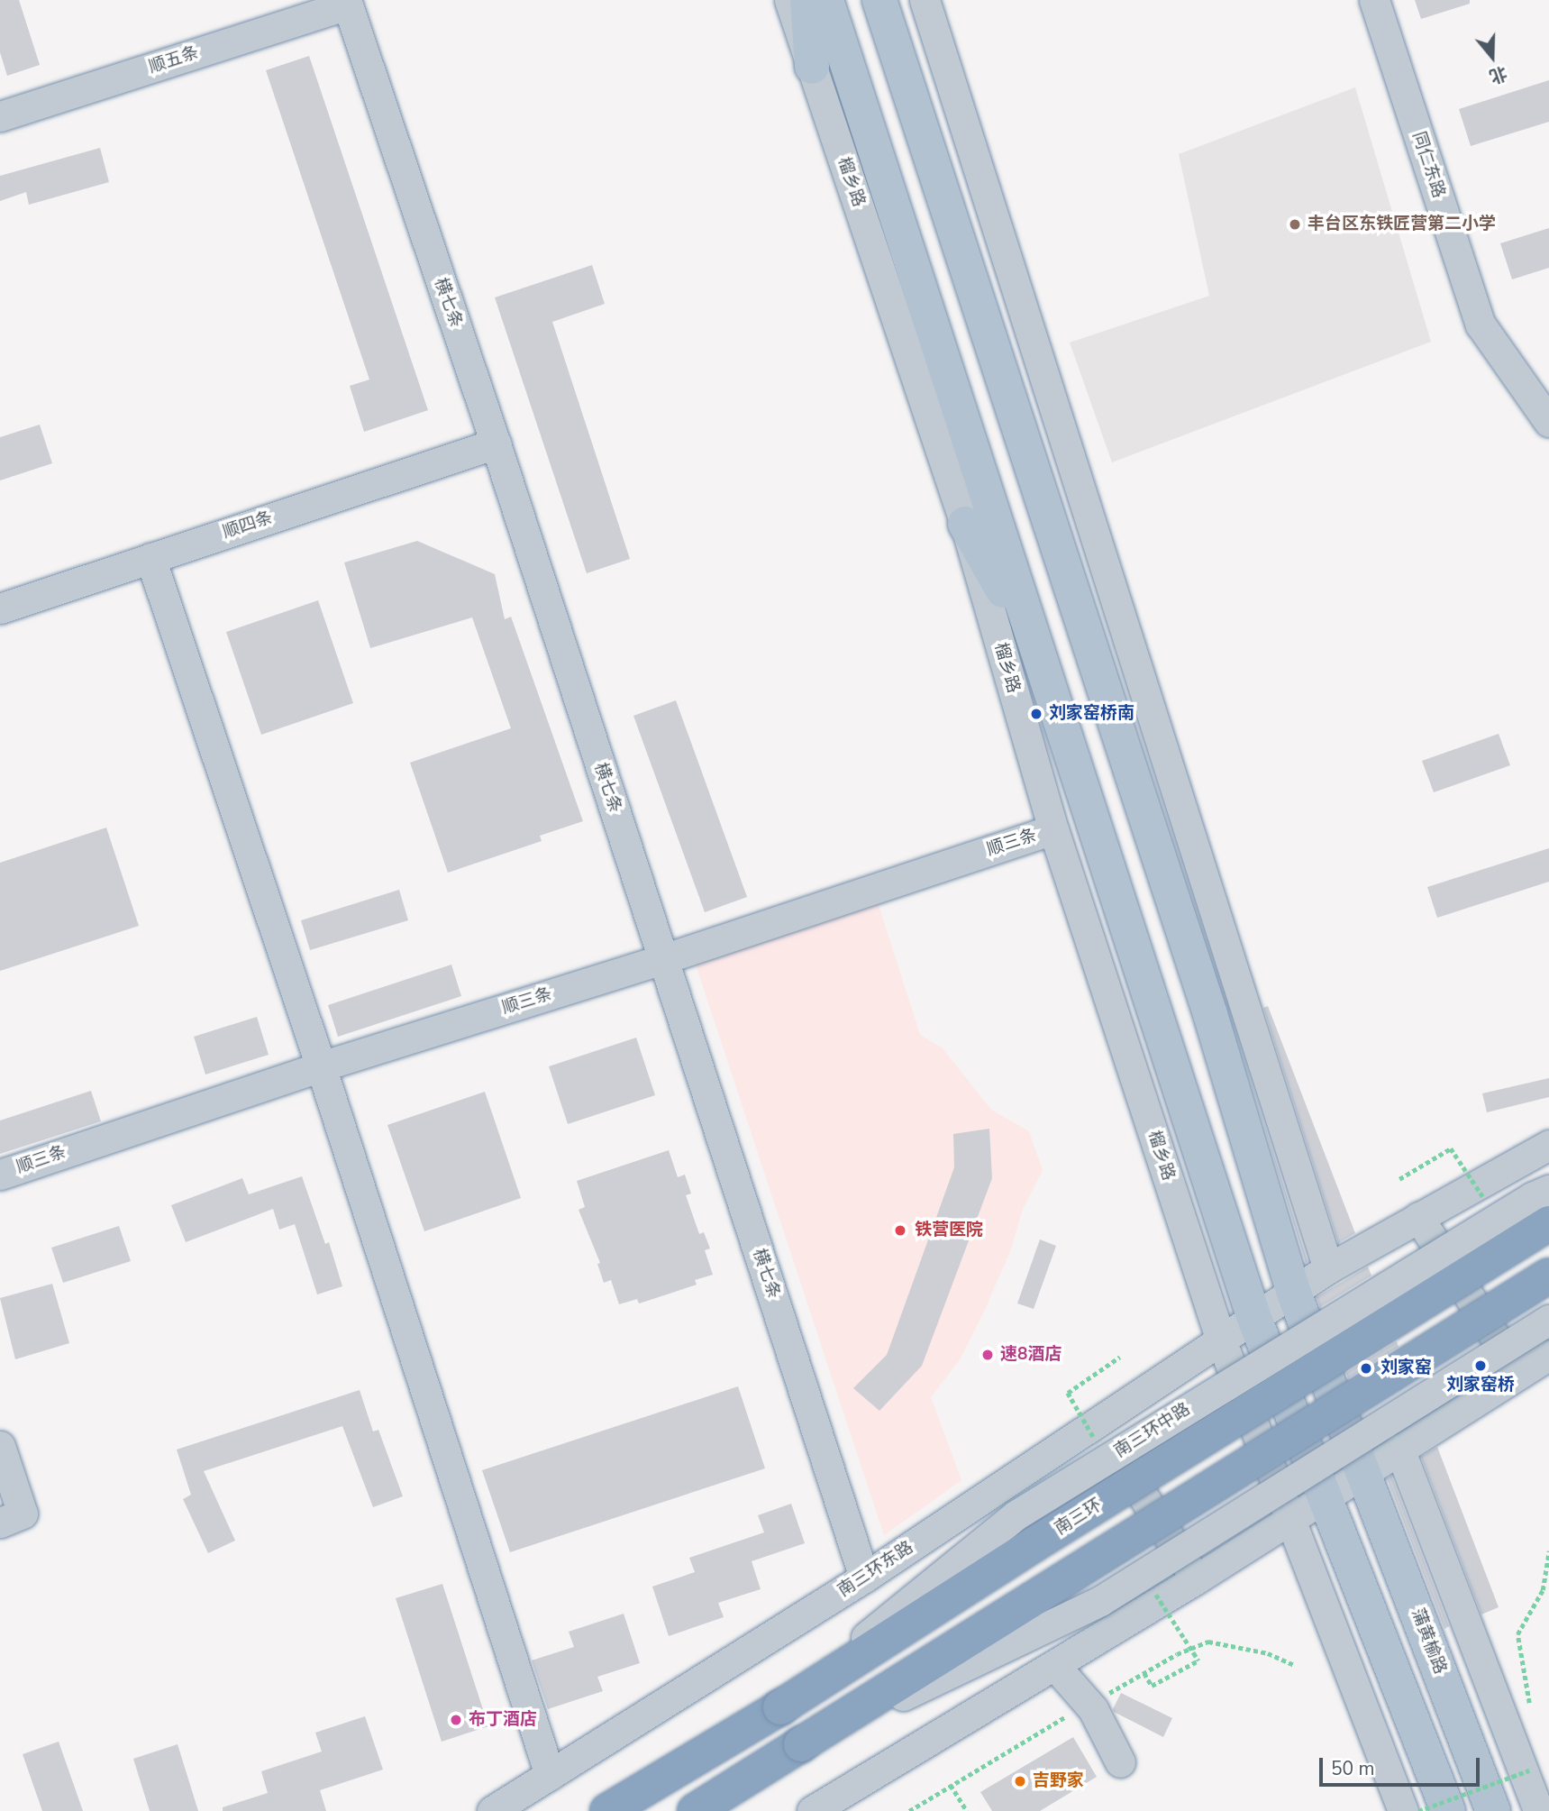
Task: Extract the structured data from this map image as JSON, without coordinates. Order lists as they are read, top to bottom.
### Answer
{
  "streets": {
    "highway": ["南三环"],
    "main road": ["榴乡路", "蒲黄榆路"],
    "street": [
      "顺五条",
      "同仁东路",
      "横七条",
      "顺四条",
      "顺三条",
      "南三环中路",
      "南三环东路"
    ]
  },
  "crossings": [
    ["顺五条", "横七条"],
    ["榴乡路", "顺三条"],
    ["榴乡路", "南三环东路"],
    ["横七条", "顺四条"],
    ["横七条", "顺三条"],
    ["横七条", "南三环东路"],
    ["南三环中路", "南三环"],
    ["南三环东路", "蒲黄榆路"]
  ],
  "places": [
    "丰台区东铁匠营第二小学",
    "刘家窑桥南",
    "铁营医院",
    "速8酒店",
    "刘家窑桥",
    "刘家窑",
    "布丁酒店",
    "吉野家"
  ],
  "scale_bar": "50 m",
  "north": "bottom"
}
